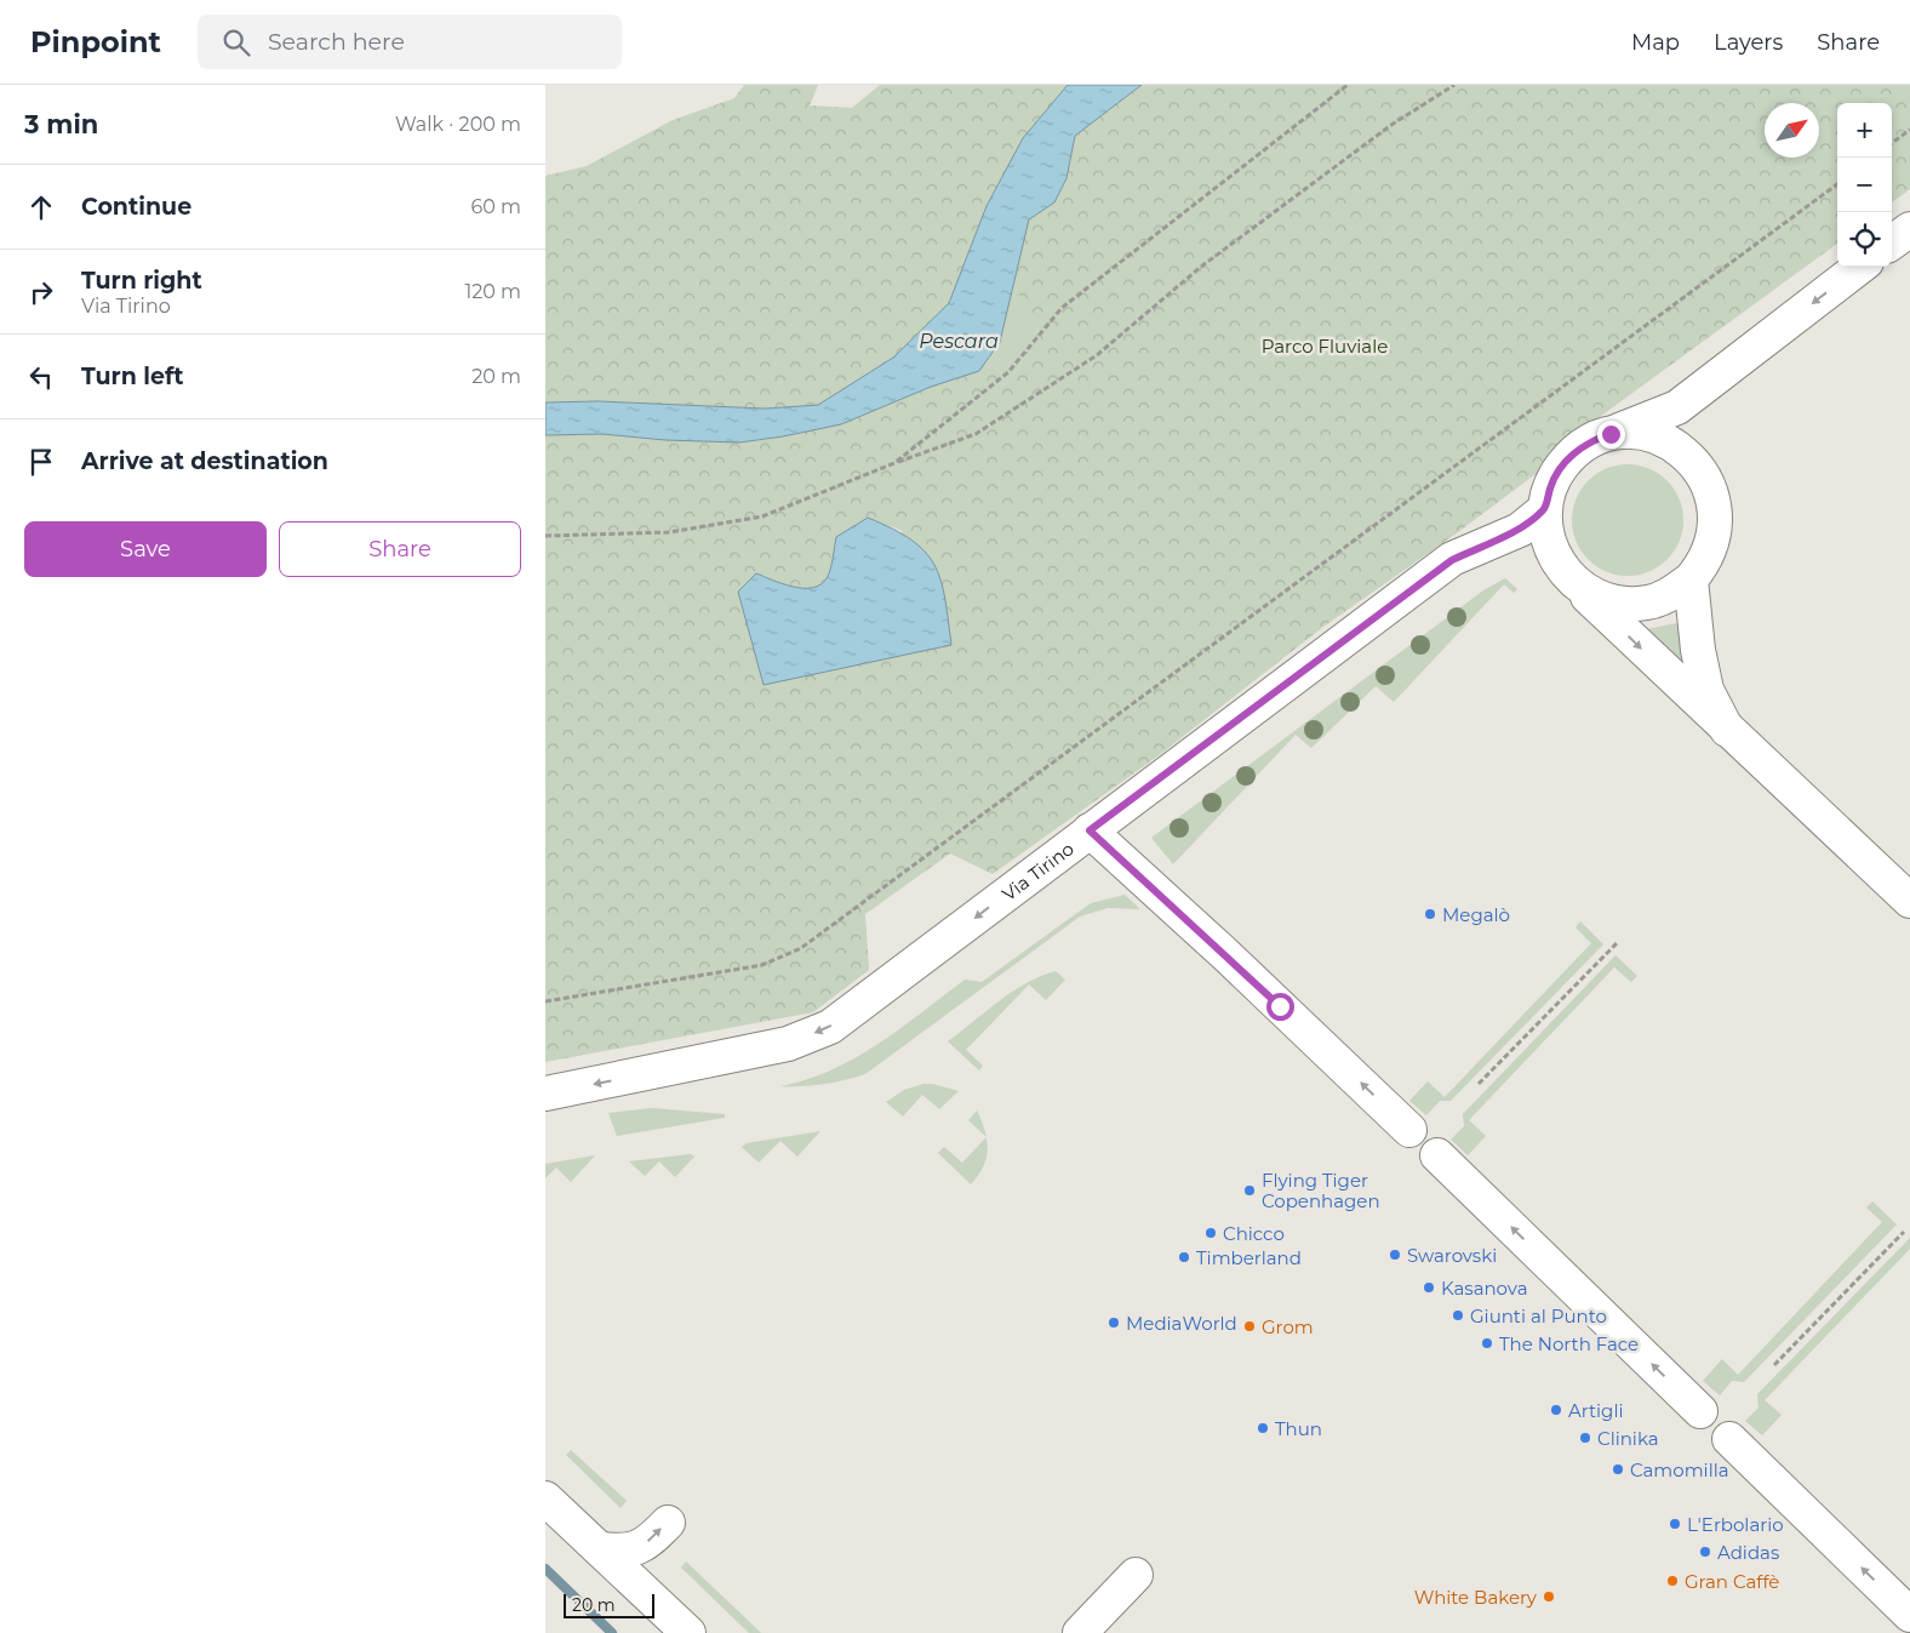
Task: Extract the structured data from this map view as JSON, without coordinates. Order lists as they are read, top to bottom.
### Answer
{
  "streets": {
    "street": ["Via Tirino"]
  },
  "one_way": ["Via Tirino"],
  "water": ["Pescara"],
  "parks": ["Parco Fluviale"],
  "places": [
    "Megalò",
    "Flying Tiger Copenhagen",
    "Chicco",
    "Swarovski",
    "Timberland",
    "Kasanova",
    "Giunti al Punto",
    "MediaWorld",
    "Grom",
    "The North Face",
    "Artigli",
    "Thun",
    "Clinika",
    "Camomilla",
    "L'Erbolario",
    "Adidas",
    "Gran Caffè",
    "White Bakery"
  ],
  "scale_bar": "20 m",
  "north": "top right",
  "page": {
    "header": "Pinpoint",
    "search": "Search here",
    "nav": ["Map", "Layers", "Share"],
    "heading": ["3 min", "Walk · 200 m"],
    "map_buttons": ["+", "−"],
    "list": [
      ["Continue", "60 m"],
      ["Turn right", "Via Tirino", "120 m"],
      ["Turn left", "20 m"],
      "Arrive at destination"
    ],
    "buttons": ["Save", "Share"],
    "scale": "20 m"
  }
}
